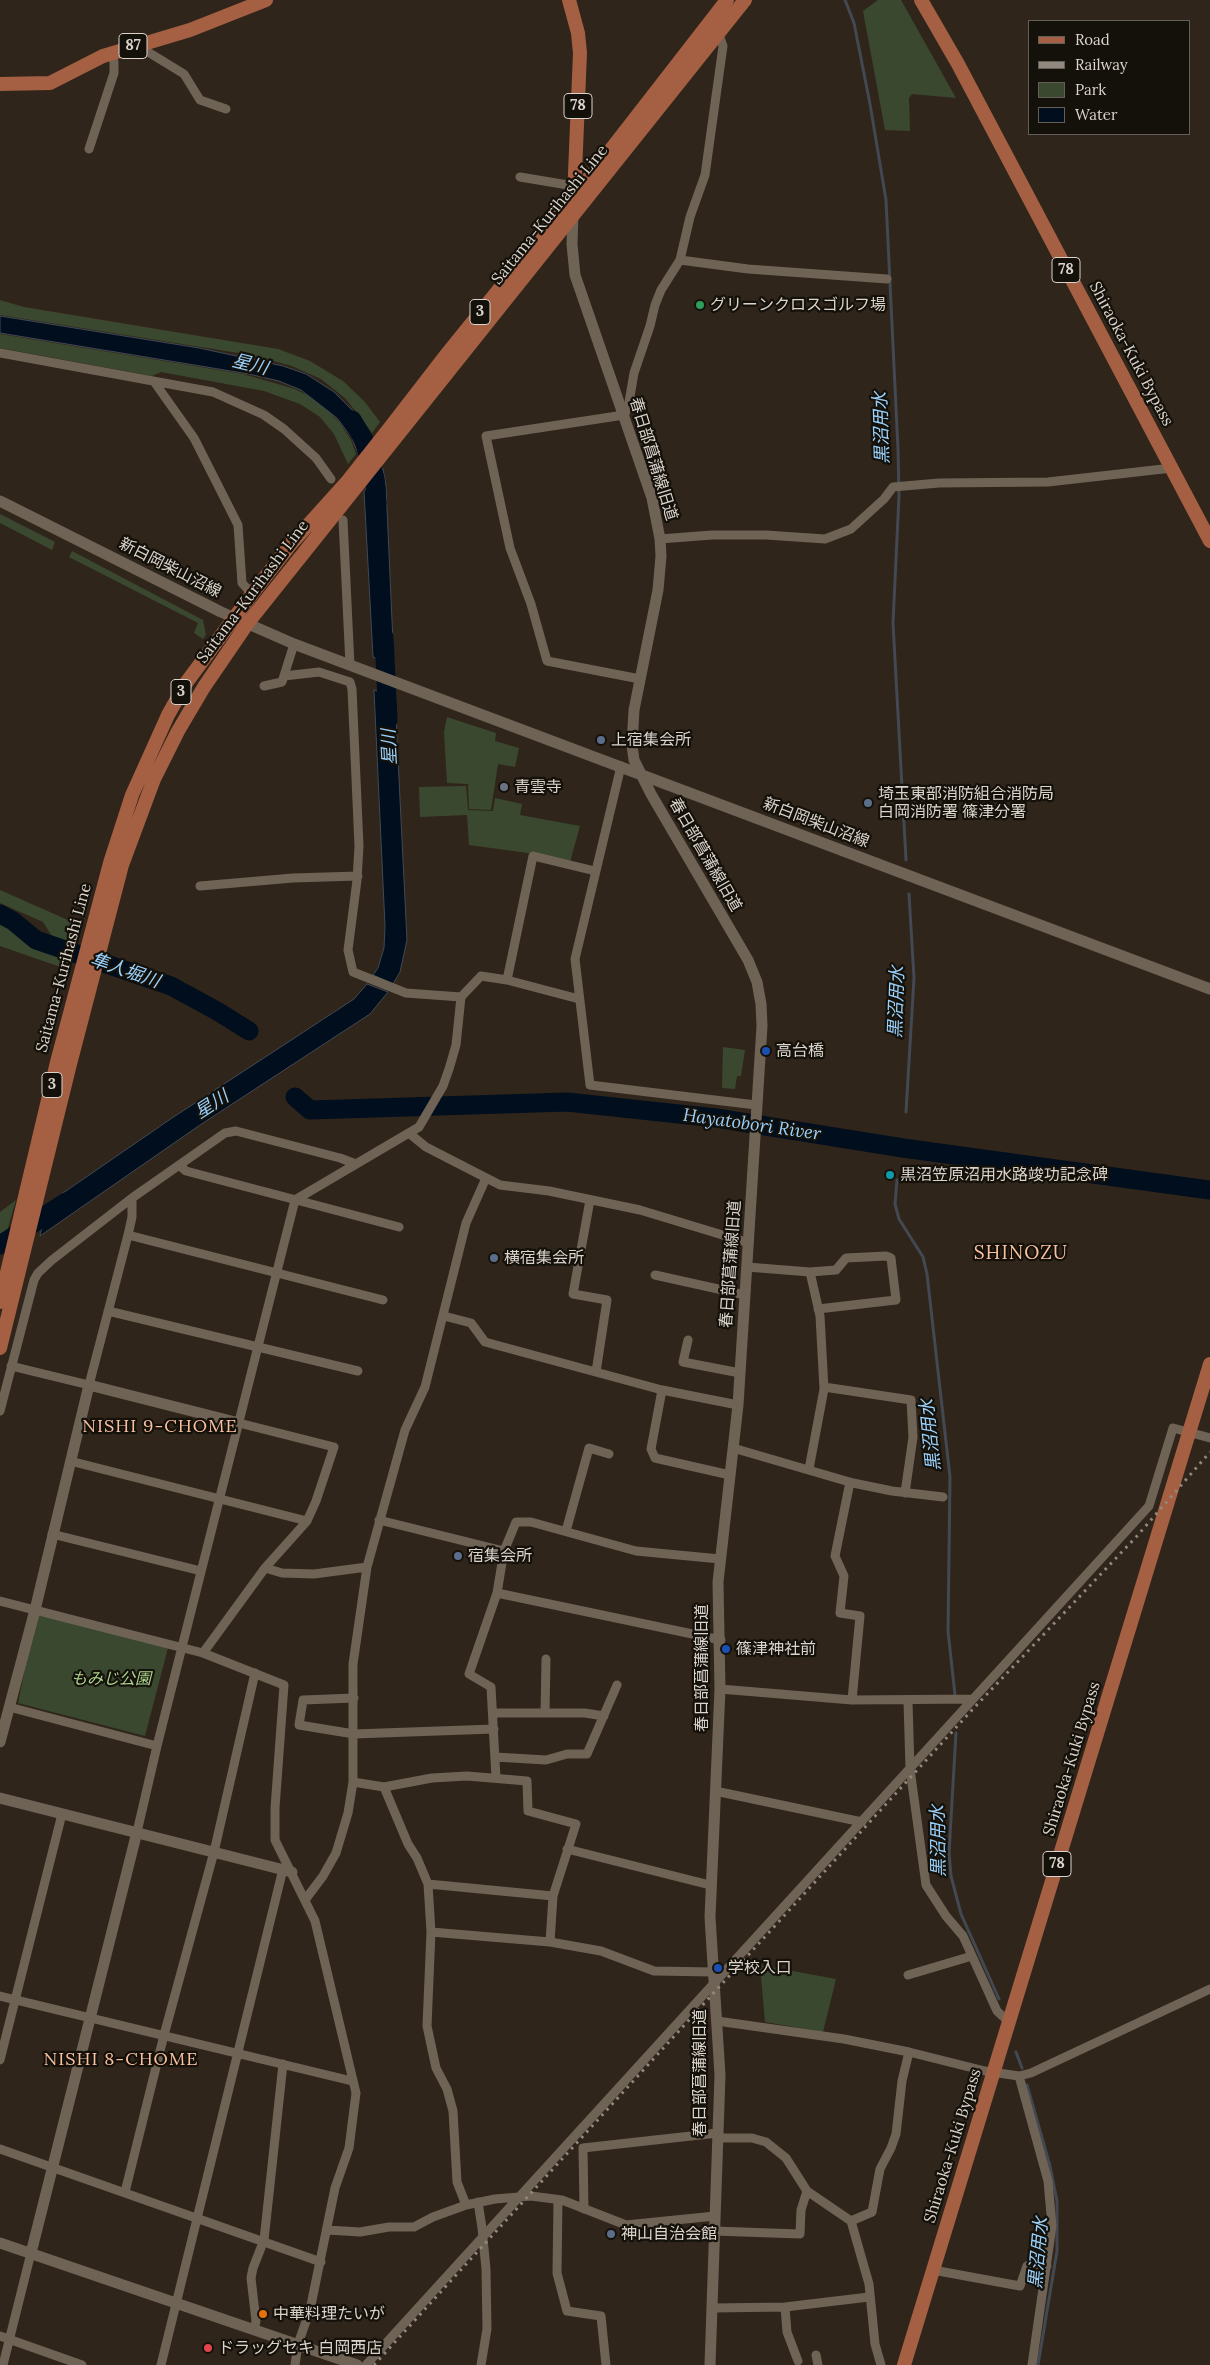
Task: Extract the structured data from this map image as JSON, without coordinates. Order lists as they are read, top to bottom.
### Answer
{
  "streets": {
    "main road": [
      "87",
      "78",
      "Saitama-Kurihashi Line",
      "3",
      "Shiraoka-Kuki Bypass"
    ],
    "street": ["春日部菖蒲線旧道", "新白岡柴山沼線"]
  },
  "crossings": [
    ["78", "Saitama-Kurihashi Line"],
    ["78", "春日部菖蒲線旧道"],
    ["Saitama-Kurihashi Line", "春日部菖蒲線旧道"],
    ["Saitama-Kurihashi Line", "新白岡柴山沼線"],
    ["春日部菖蒲線旧道", "新白岡柴山沼線"]
  ],
  "districts": ["SHINOZU", "NISHI 9-CHOME", "NISHI 8-CHOME"],
  "water": [
    "星川",
    "黒沼用水",
    "隼人堀川",
    "Hayatobori River"
  ],
  "parks": ["もみじ公園"],
  "places": [
    "グリーンクロスゴルフ場",
    "上宿集会所",
    "青雲寺",
    "埼玉東部消防組合消防局 白岡消防署 篠津分署",
    "高台橋",
    "黒沼笠原沼用水路竣功記念碑",
    "横宿集会所",
    "宿集会所",
    "篠津神社前",
    "学校入口",
    "神山自治会館",
    "中華料理たいが",
    "ドラッグセキ 白岡西店"
  ],
  "legend": [
    "Road",
    "Railway",
    "Park",
    "Water"
  ]
}
